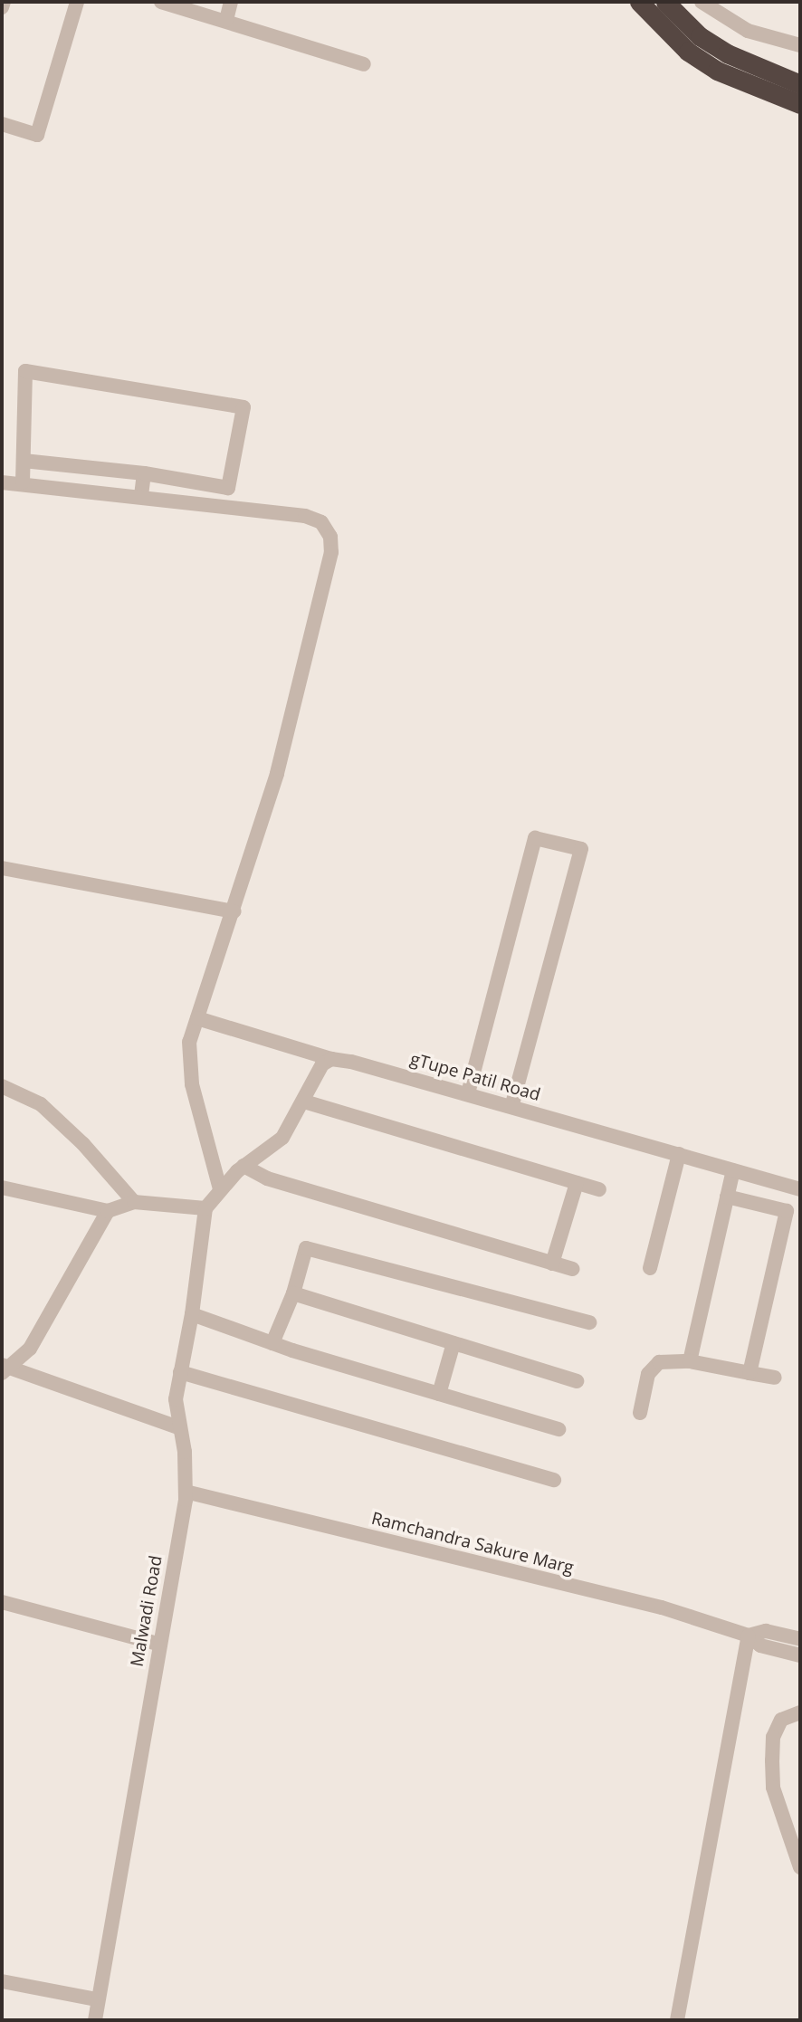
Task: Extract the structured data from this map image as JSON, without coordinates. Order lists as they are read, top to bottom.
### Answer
{
  "streets": {
    "street": ["gTupe Patil Road", "Ramchandra Sakure Marg", "Malwadi Road"]
  },
  "crossings": [
    ["Ramchandra Sakure Marg", "Malwadi Road"]
  ]
}
